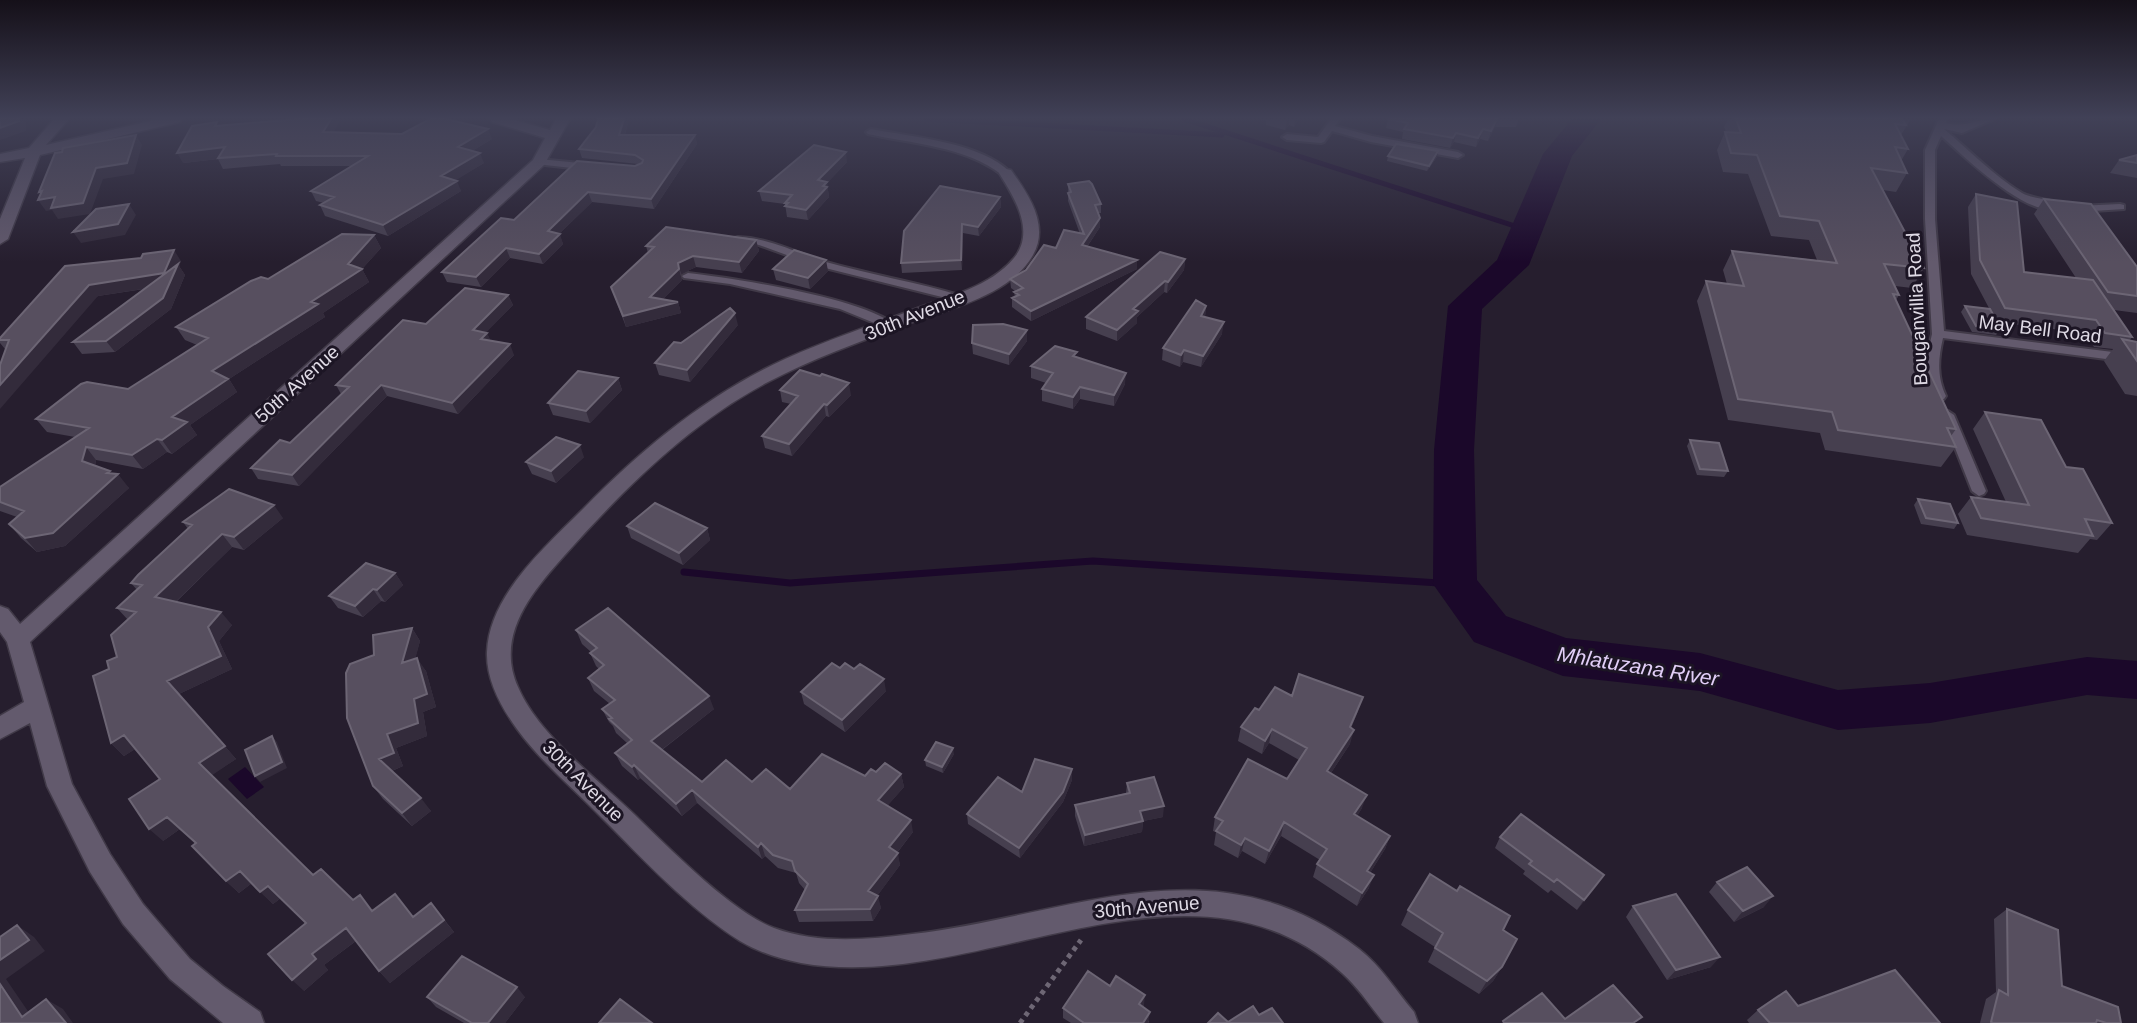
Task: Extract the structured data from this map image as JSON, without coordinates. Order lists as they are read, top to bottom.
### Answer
{
  "streets": {
    "street": ["30th Avenue", "50th Avenue"],
    "lane": ["Bouganvillia Road", "May Bell Road"]
  },
  "crossings": [
    ["Bouganvillia Road", "May Bell Road"]
  ],
  "water": ["Mhlatuzana River"]
}
